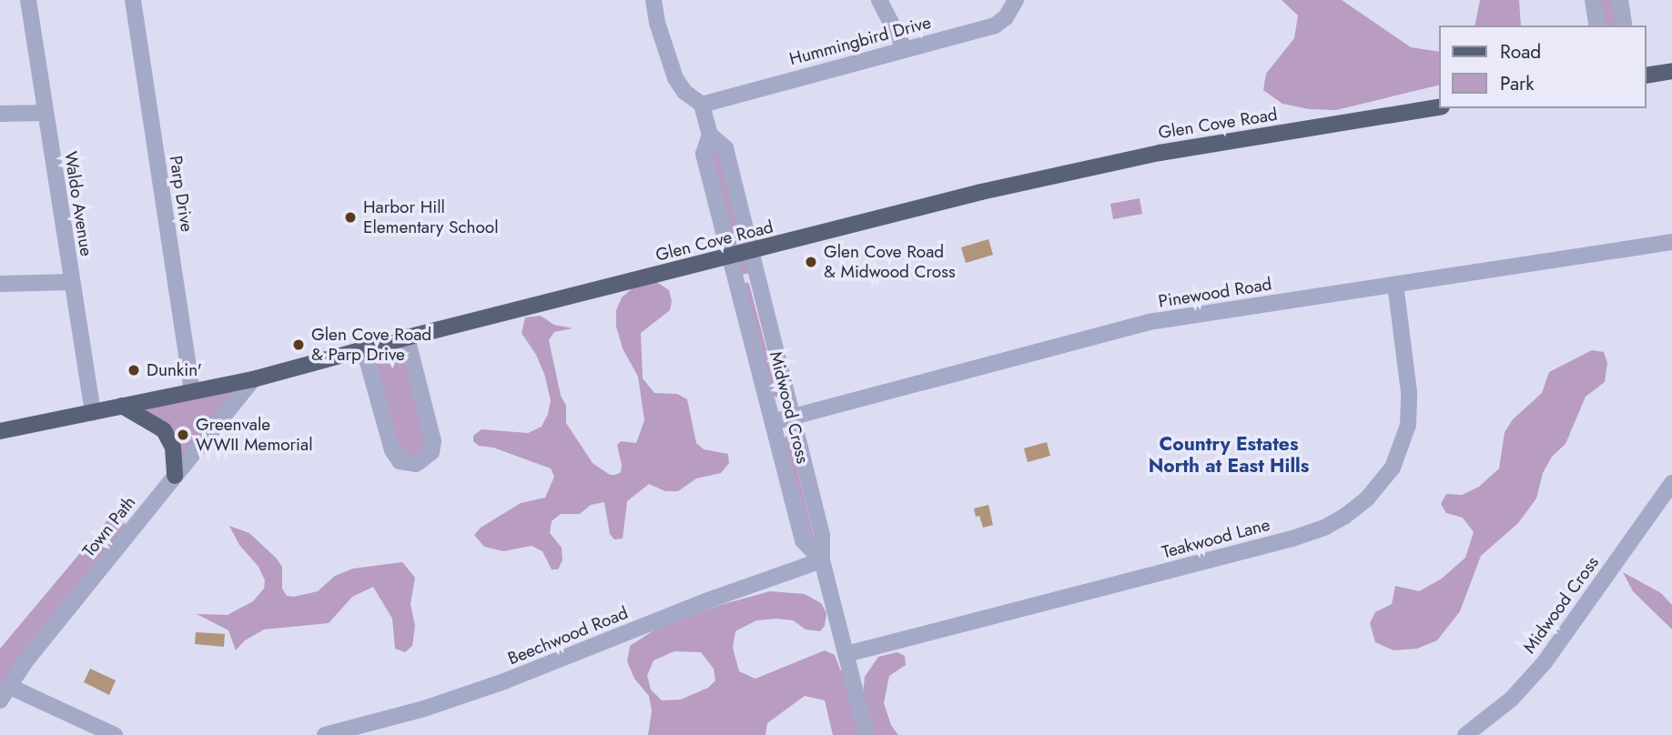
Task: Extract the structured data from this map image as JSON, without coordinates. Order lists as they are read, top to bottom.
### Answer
{
  "streets": {
    "main road": ["Glen Cove Road"],
    "street": [
      "Hummingbird Drive",
      "Parp Drive",
      "Waldo Avenue",
      "Pinewood Road",
      "Midwood Cross",
      "Town Path",
      "Teakwood Lane",
      "Beechwood Road"
    ]
  },
  "crossings": [
    ["Glen Cove Road", "Parp Drive"],
    ["Glen Cove Road", "Waldo Avenue"],
    ["Glen Cove Road", "Midwood Cross"],
    ["Glen Cove Road", "Town Path"],
    ["Pinewood Road", "Midwood Cross"],
    ["Pinewood Road", "Teakwood Lane"],
    ["Midwood Cross", "Teakwood Lane"],
    ["Midwood Cross", "Beechwood Road"]
  ],
  "districts": ["Country Estates North at East Hills"],
  "places": [
    "Harbor Hill Elementary School",
    "Glen Cove Road & Midwood Cross",
    "Glen Cove Road & Parp Drive",
    "Dunkin'",
    "Greenvale WWII Memorial"
  ],
  "legend": ["Road", "Park"]
}
